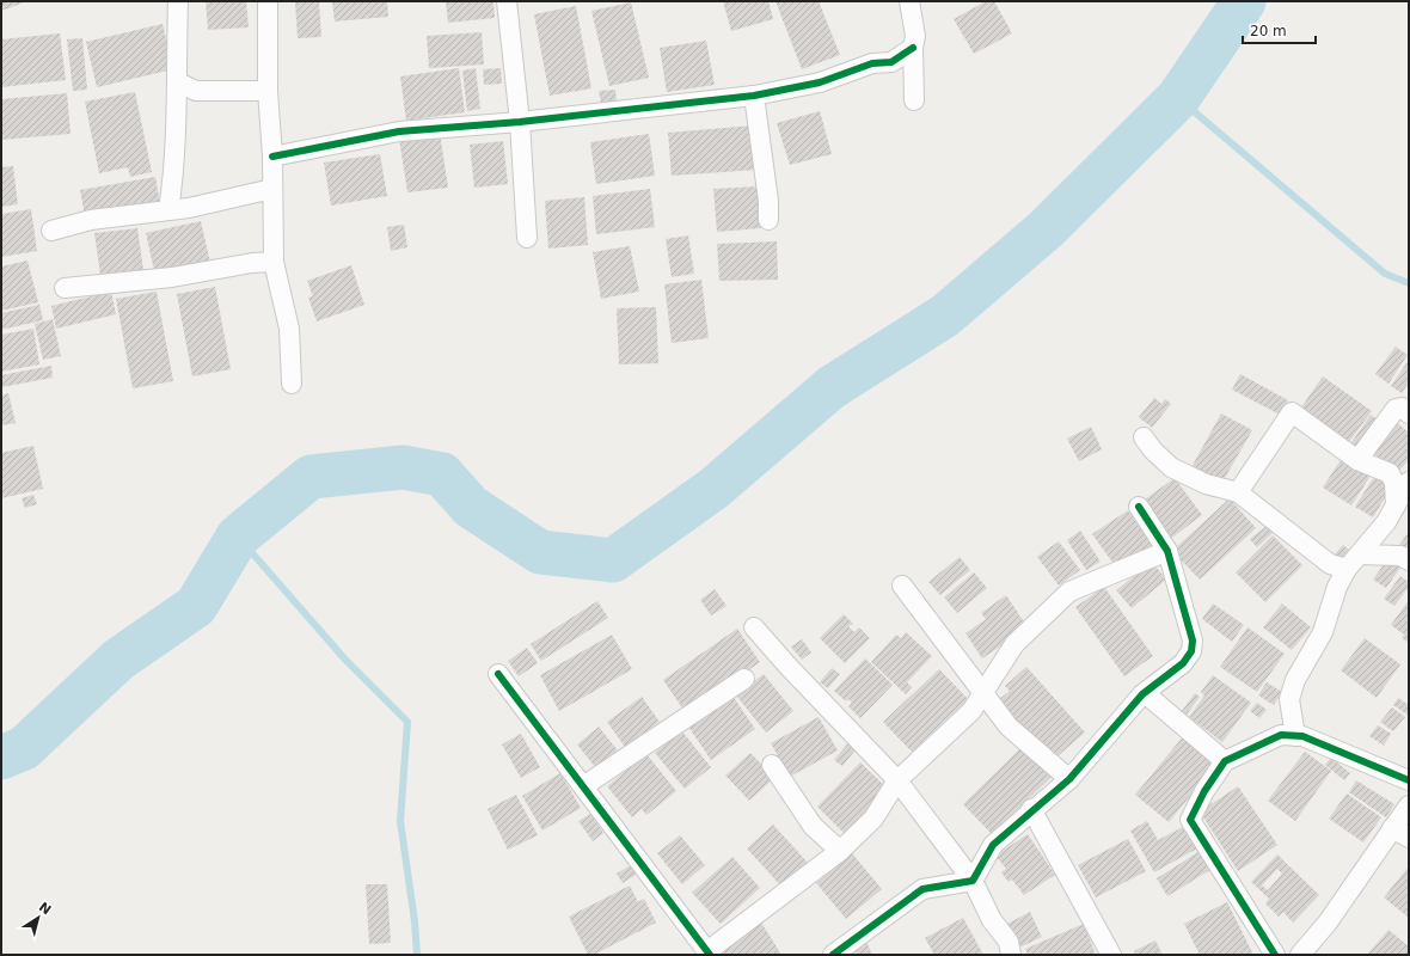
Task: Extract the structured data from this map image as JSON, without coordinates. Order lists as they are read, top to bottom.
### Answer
{
  "scale_bar": "20 m",
  "north": "top right"
}
